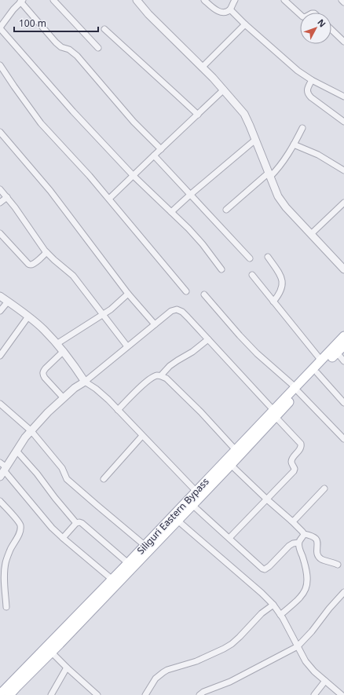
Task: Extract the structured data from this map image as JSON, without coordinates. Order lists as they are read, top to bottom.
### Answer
{
  "streets": {
    "main road": ["Siliguri Eastern Bypass"]
  },
  "scale_bar": "100 m",
  "north": "top right"
}
